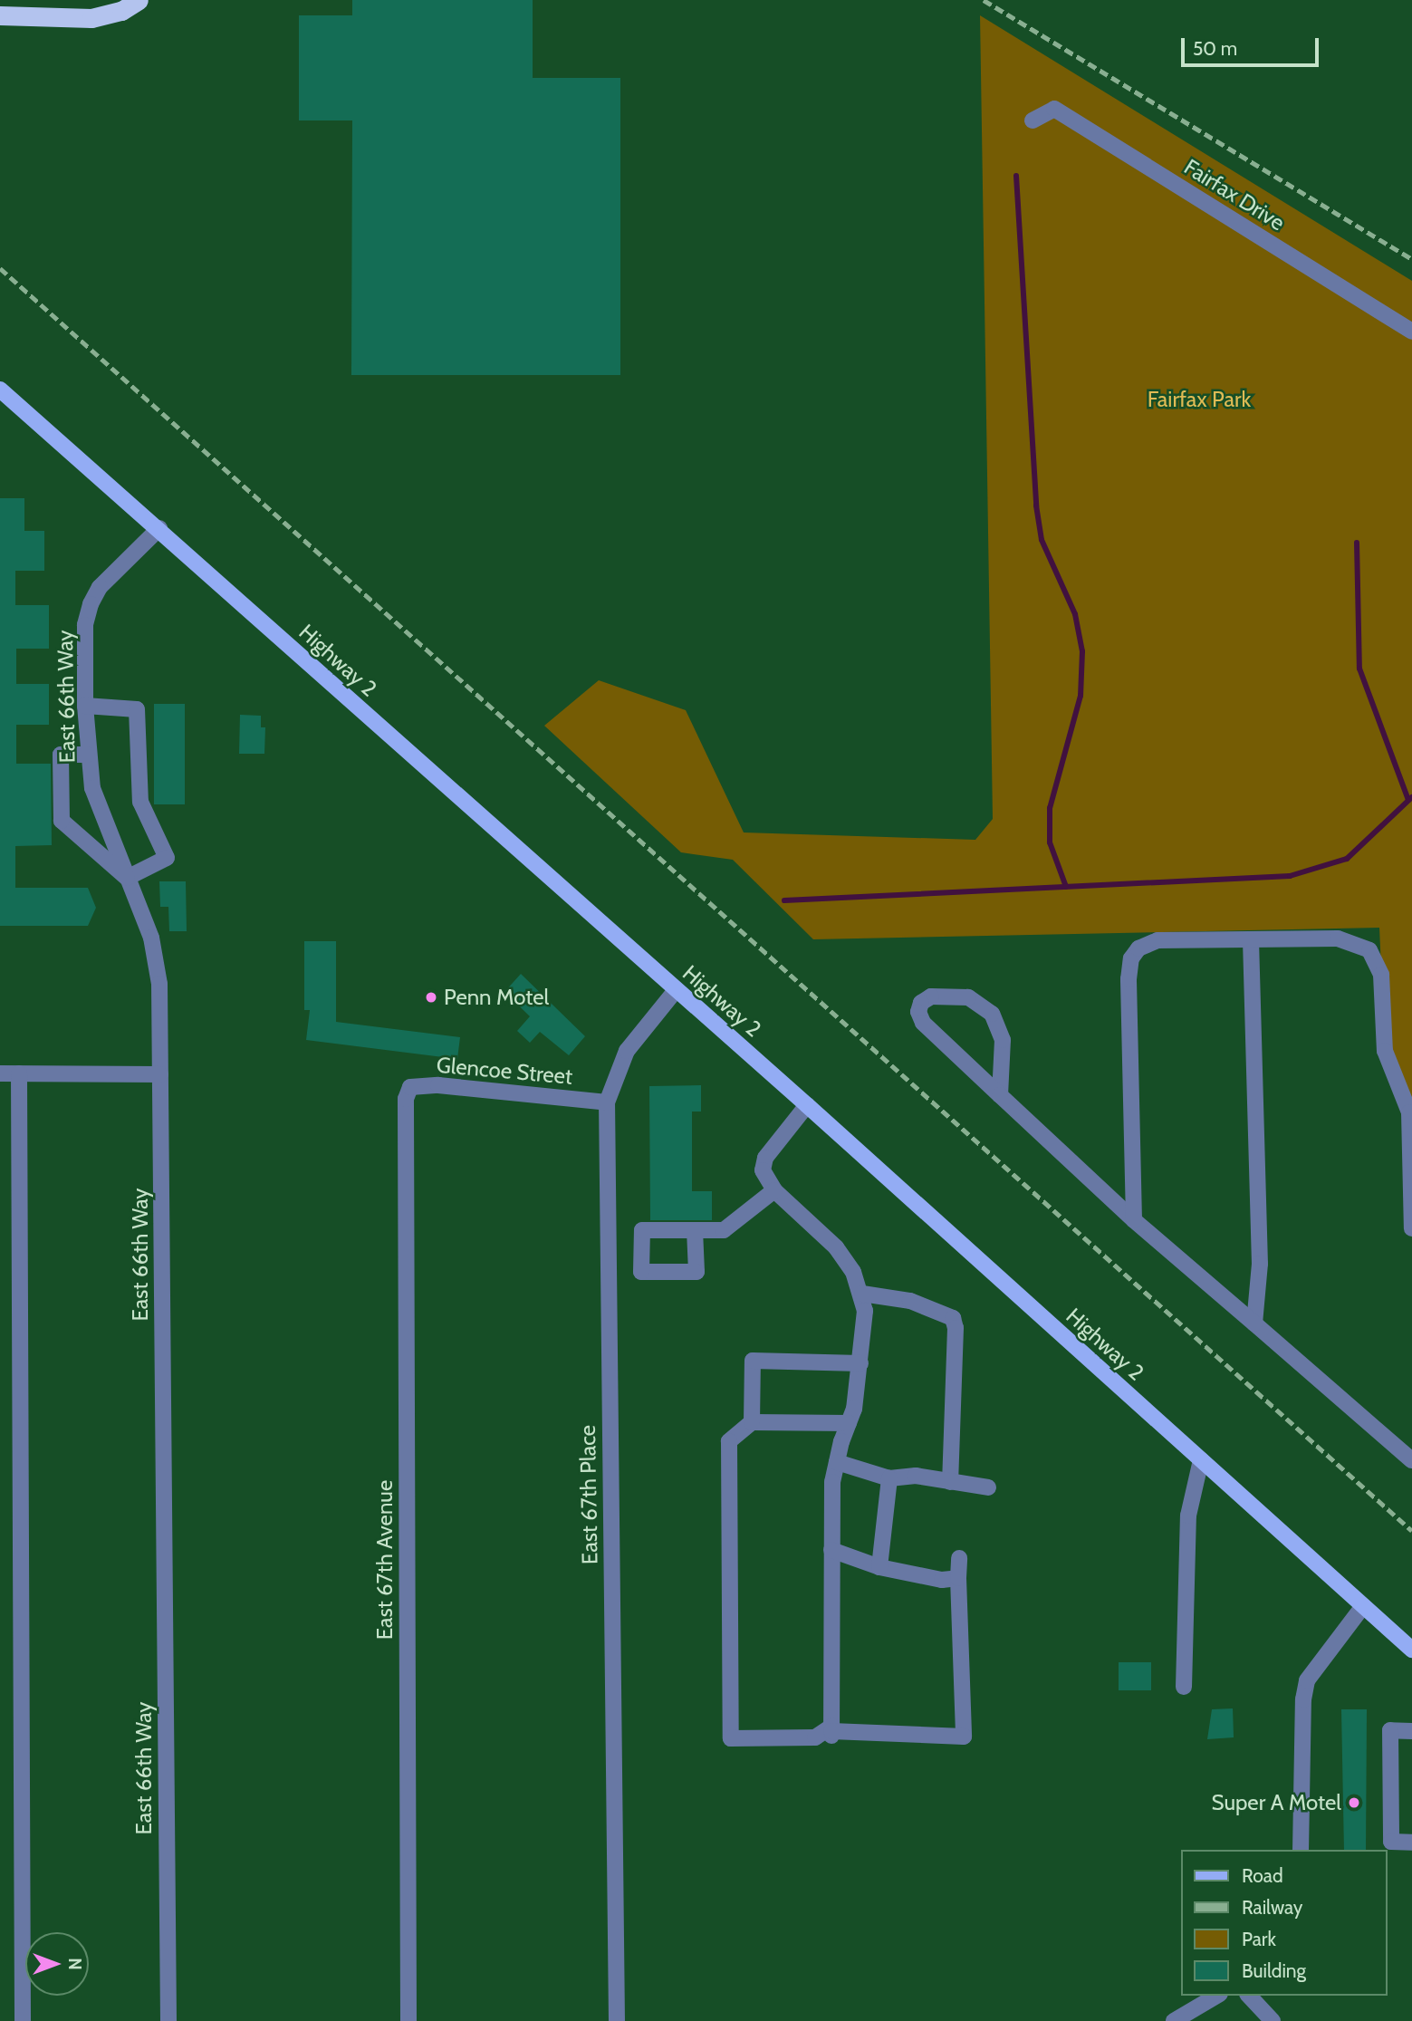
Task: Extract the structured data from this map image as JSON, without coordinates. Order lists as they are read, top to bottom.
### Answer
{
  "streets": {
    "main road": ["Highway 2"],
    "street": [
      "Fairfax Drive",
      "East 66th Way",
      "Glencoe Street",
      "East 67th Place",
      "East 67th Avenue"
    ]
  },
  "crossings": [
    ["Highway 2", "East 66th Way"],
    ["Highway 2", "East 67th Place"],
    ["Glencoe Street", "East 67th Place"],
    ["Glencoe Street", "East 67th Avenue"]
  ],
  "parks": ["Fairfax Park"],
  "places": ["Penn Motel", "Super A Motel"],
  "legend": [
    "Road",
    "Railway",
    "Park",
    "Building"
  ],
  "scale_bar": "50 m",
  "north": "right"
}
